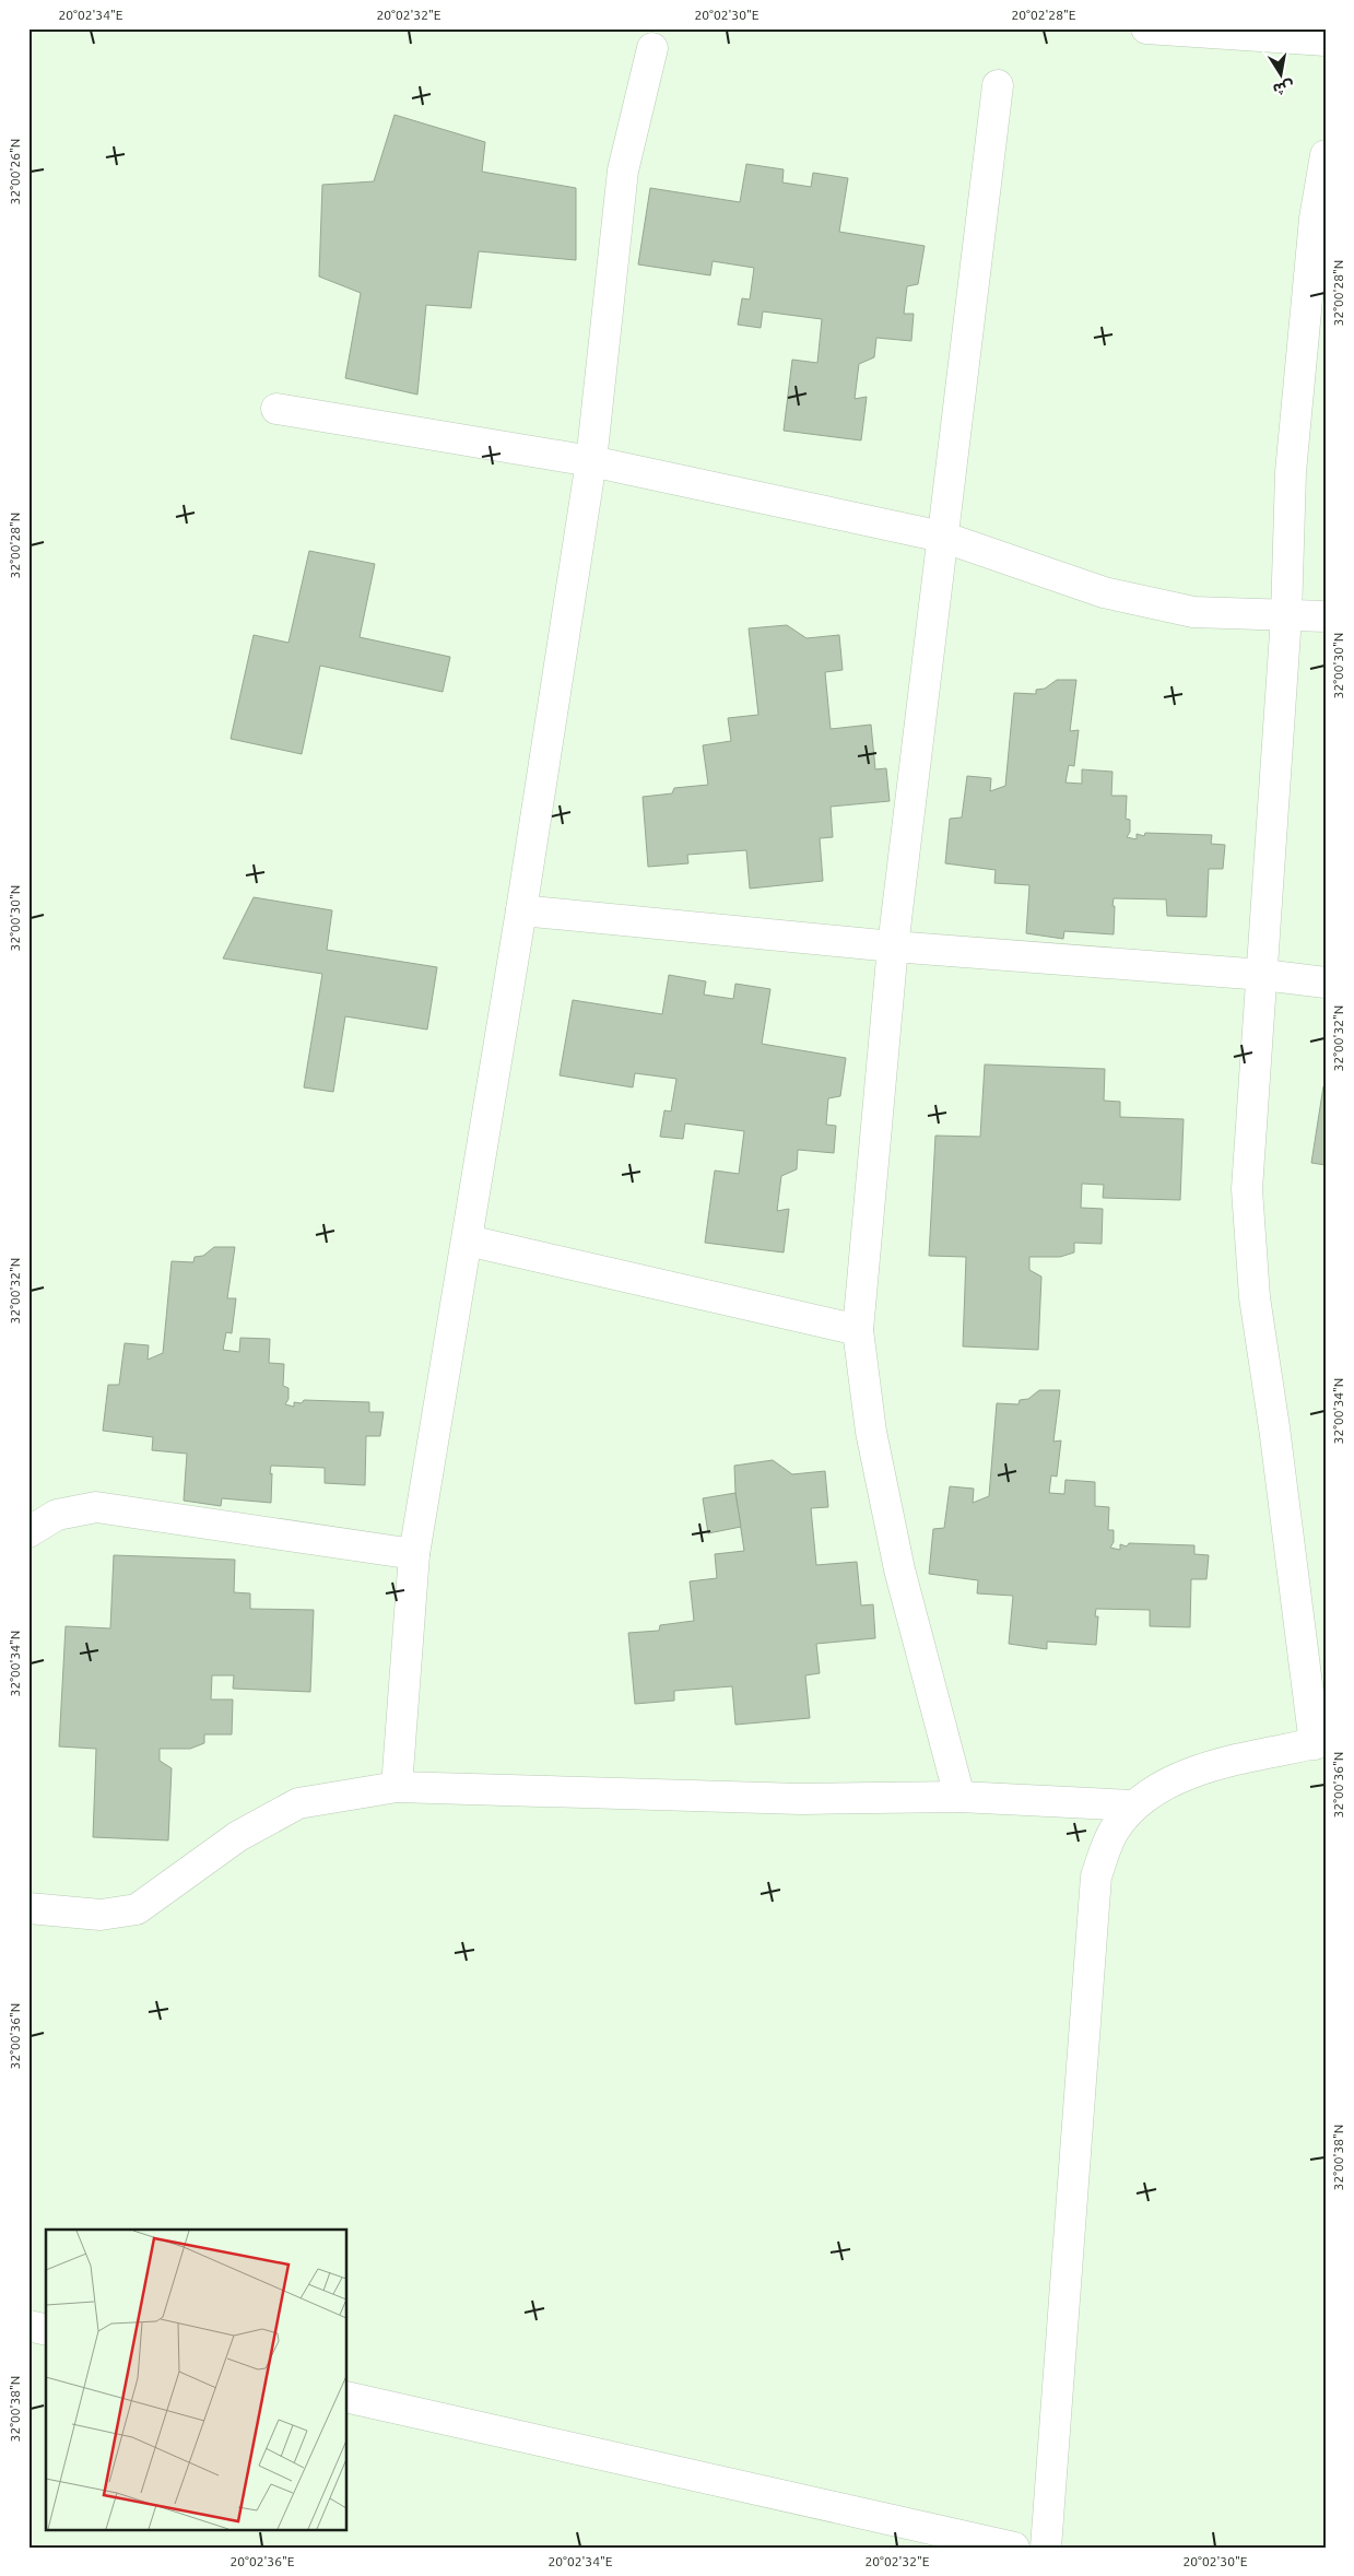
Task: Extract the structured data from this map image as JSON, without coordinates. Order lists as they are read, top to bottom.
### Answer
{
  "north": "bottom",
  "coordinates": [
    "20°02'34\"E",
    "20°02'32\"E",
    "20°02'30\"E",
    "20°02'28\"E",
    "32°00'26\"N",
    "32°00'28\"N",
    "32°00'30\"N",
    "32°00'32\"N",
    "32°00'34\"N",
    "32°00'36\"N",
    "32°00'38\"N",
    "20°02'36\"E"
  ]
}
